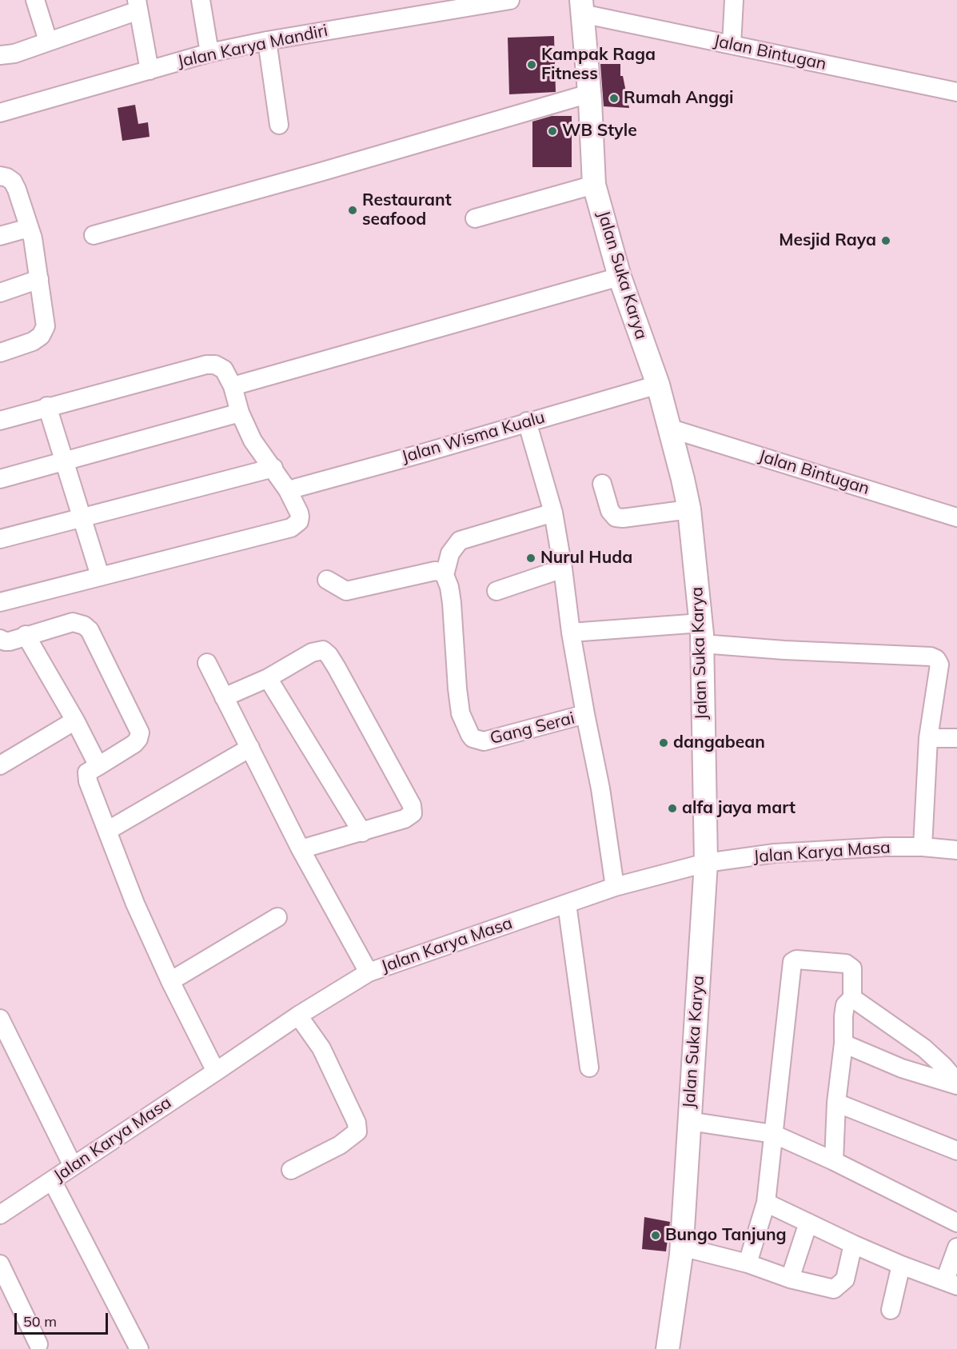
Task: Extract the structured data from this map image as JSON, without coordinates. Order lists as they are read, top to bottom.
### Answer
{
  "streets": {
    "main road": ["Jalan Suka Karya"],
    "street": [
      "Jalan Karya Mandiri",
      "Jalan Bintugan",
      "Jalan Wisma Kualu",
      "Gang Serai",
      "Jalan Karya Masa"
    ]
  },
  "crossings": [
    ["Jalan Bintugan", "Jalan Suka Karya"],
    ["Jalan Suka Karya", "Jalan Wisma Kualu"],
    ["Jalan Suka Karya", "Jalan Karya Masa"],
    ["Gang Serai", "Jalan Karya Masa"]
  ],
  "places": [
    "Kampak Raga Fitness",
    "Rumah Anggi",
    "WB Style",
    "Restaurant seafood",
    "Mesjid Raya",
    "Nurul Huda",
    "dangabean",
    "alfa jaya mart",
    "Bungo Tanjung"
  ],
  "scale_bar": "50 m"
}
